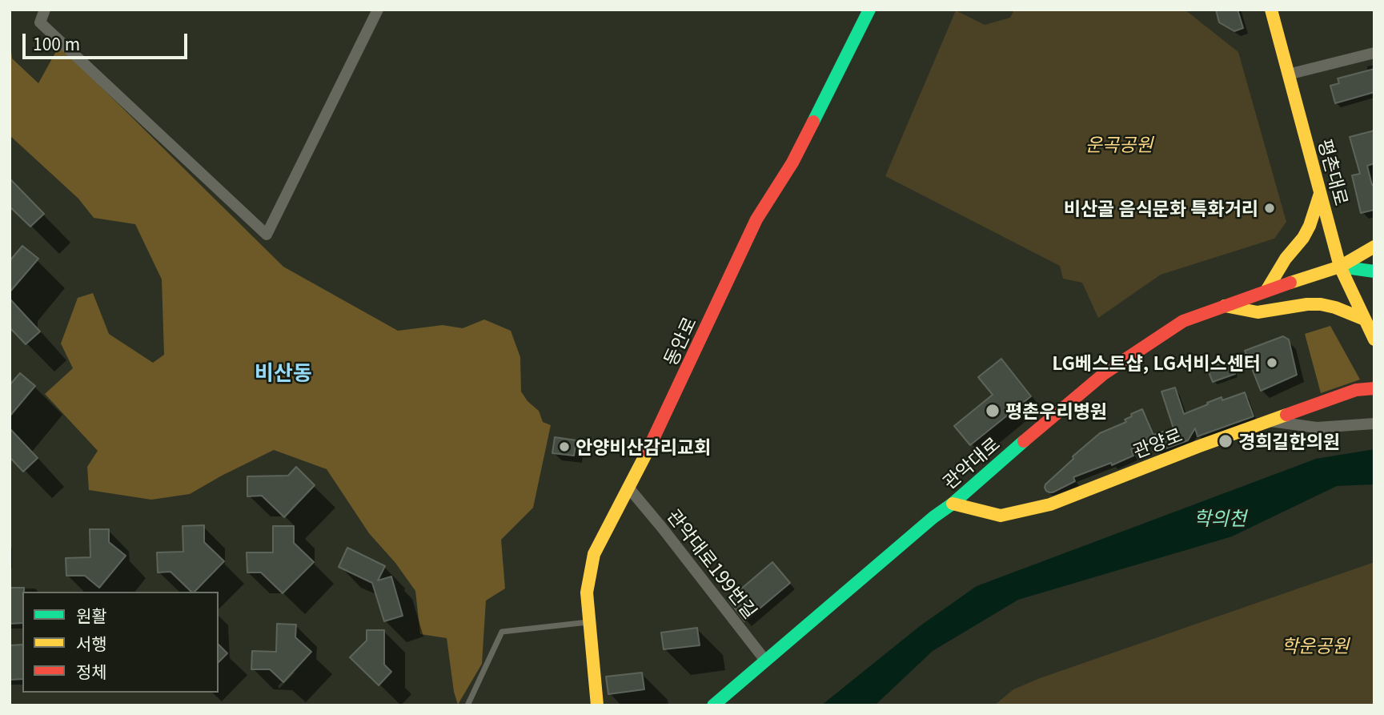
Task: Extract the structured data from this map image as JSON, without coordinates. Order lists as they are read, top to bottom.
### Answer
{
  "streets": {
    "street": [
      "평촌대로",
      "동안로",
      "관양로",
      "관악대로",
      "관악대로199번길"
    ]
  },
  "crossings": [
    ["평촌대로", "관악대로"],
    ["동안로", "관악대로199번길"],
    ["관양로", "관악대로"],
    ["관악대로", "관악대로199번길"]
  ],
  "districts": ["비산동"],
  "water": ["학의천"],
  "parks": ["운곡공원", "학운공원"],
  "places": [
    "비산골 음식문화 특화거리",
    "LG베스트샵, LG서비스센터",
    "평촌우리병원",
    "경희길한의원",
    "안양비산감리교회"
  ],
  "legend": ["원활", "서행", "정체"],
  "scale_bar": "100 m"
}
